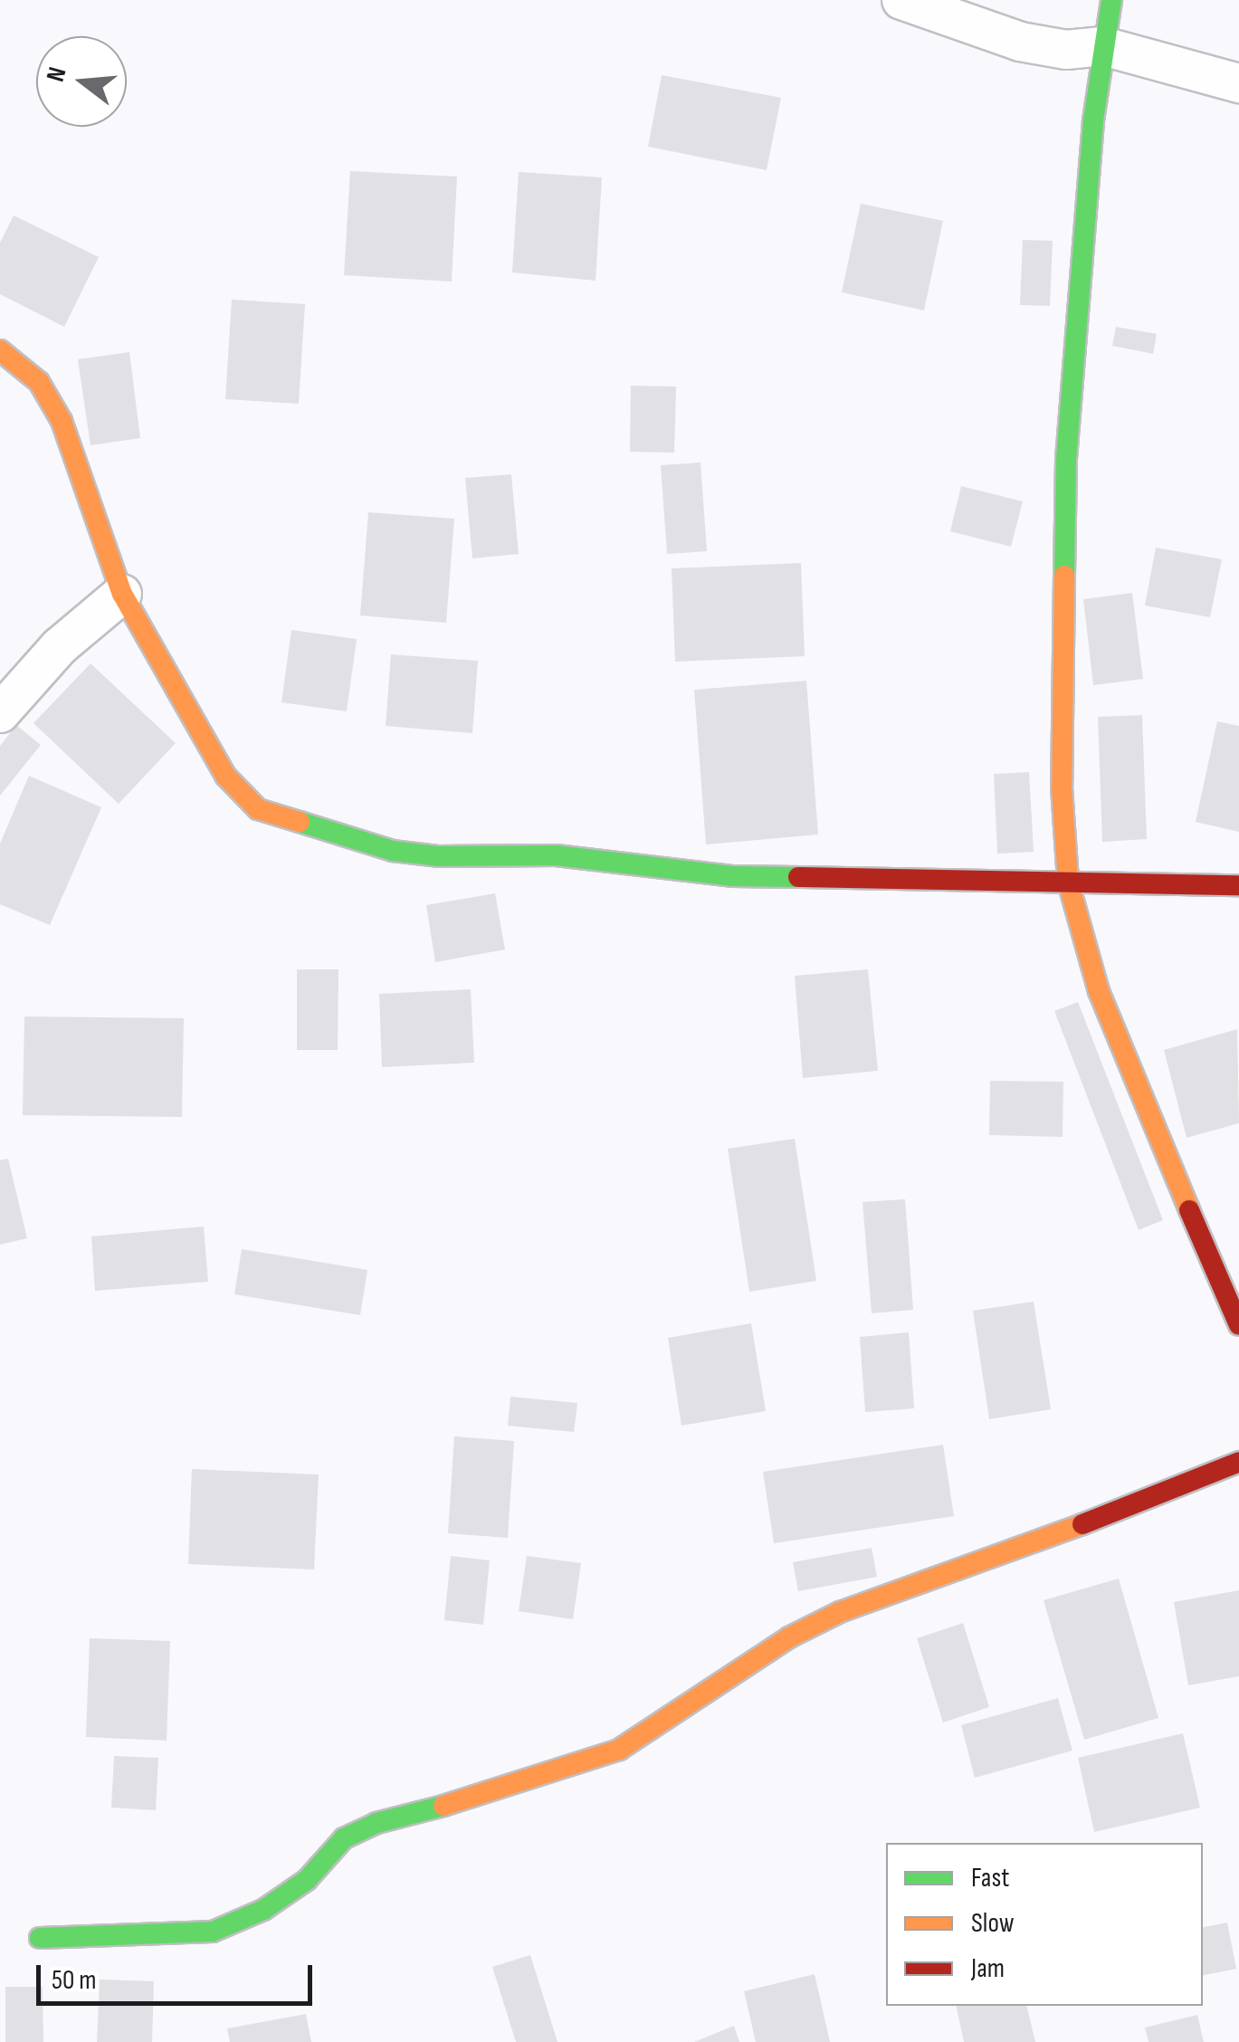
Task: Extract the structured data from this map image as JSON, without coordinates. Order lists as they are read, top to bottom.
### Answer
{
  "legend": ["Fast", "Slow", "Jam"],
  "scale_bar": "50 m",
  "north": "left"
}
